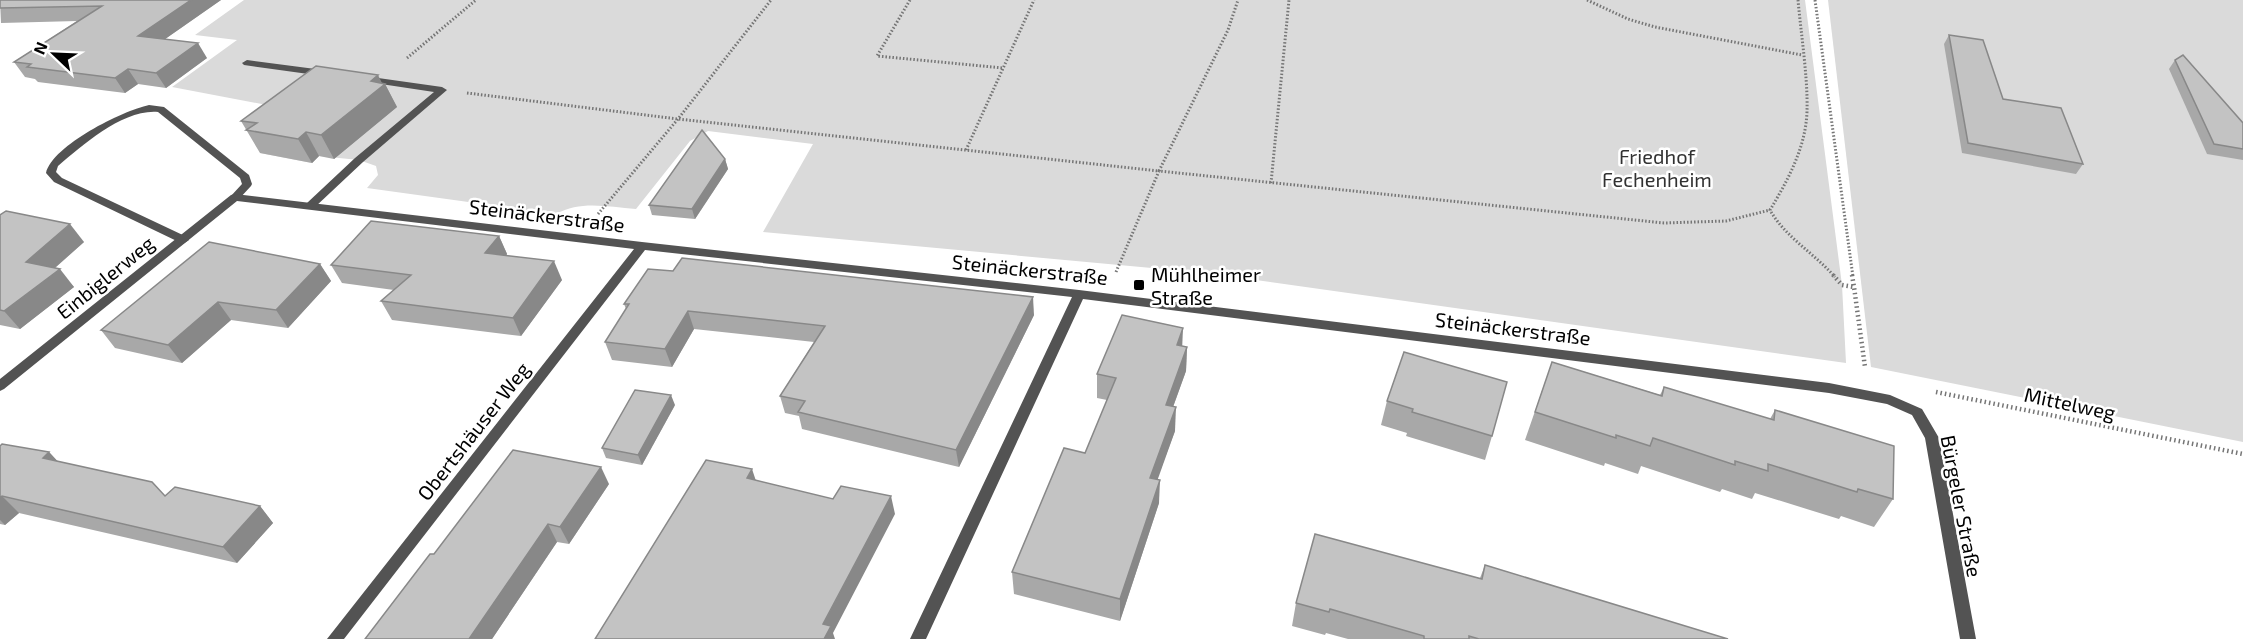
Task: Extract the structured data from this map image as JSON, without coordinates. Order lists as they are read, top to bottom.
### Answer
{
  "streets": {
    "street": [
      "Steinäckerstraße",
      "Einbiglerweg",
      "Obertshäuser Weg",
      "Bürgeler Straße"
    ],
    "path": ["Mittelweg"]
  },
  "crossings": [
    ["Steinäckerstraße", "Einbiglerweg"],
    ["Steinäckerstraße", "Mittelweg"],
    ["Steinäckerstraße", "Obertshäuser Weg"],
    ["Steinäckerstraße", "Bürgeler Straße"],
    ["Mittelweg", "Bürgeler Straße"]
  ],
  "parks": ["Friedhof Fechenheim"],
  "places": {
    "transit": ["Mühlheimer Straße"]
  },
  "north": "top left"
}
